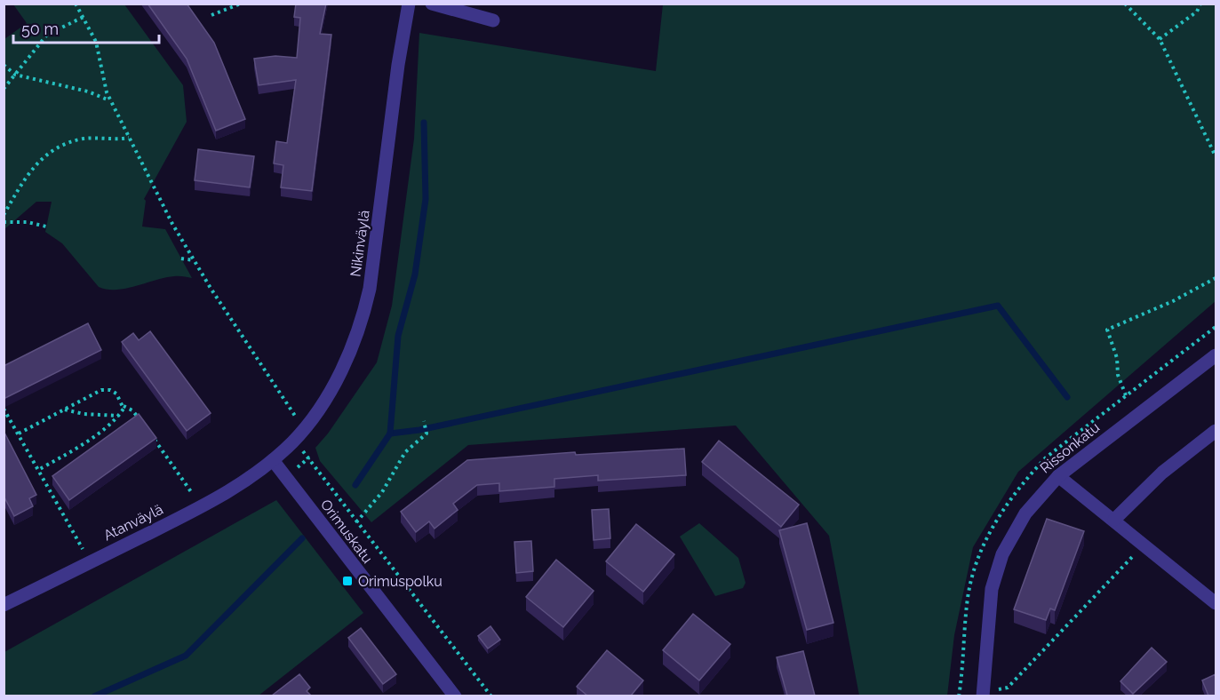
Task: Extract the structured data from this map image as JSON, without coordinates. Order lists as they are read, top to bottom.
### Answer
{
  "streets": {
    "street": [
      "Nikinväylä",
      "Rissonkatu",
      "Atanväylä",
      "Orimuskatu"
    ]
  },
  "crossings": [
    ["Nikinväylä", "Atanväylä"],
    ["Nikinväylä", "Orimuskatu"],
    ["Atanväylä", "Orimuskatu"]
  ],
  "places": {
    "transit": ["Orimuspolku"]
  },
  "scale_bar": "50 m"
}
